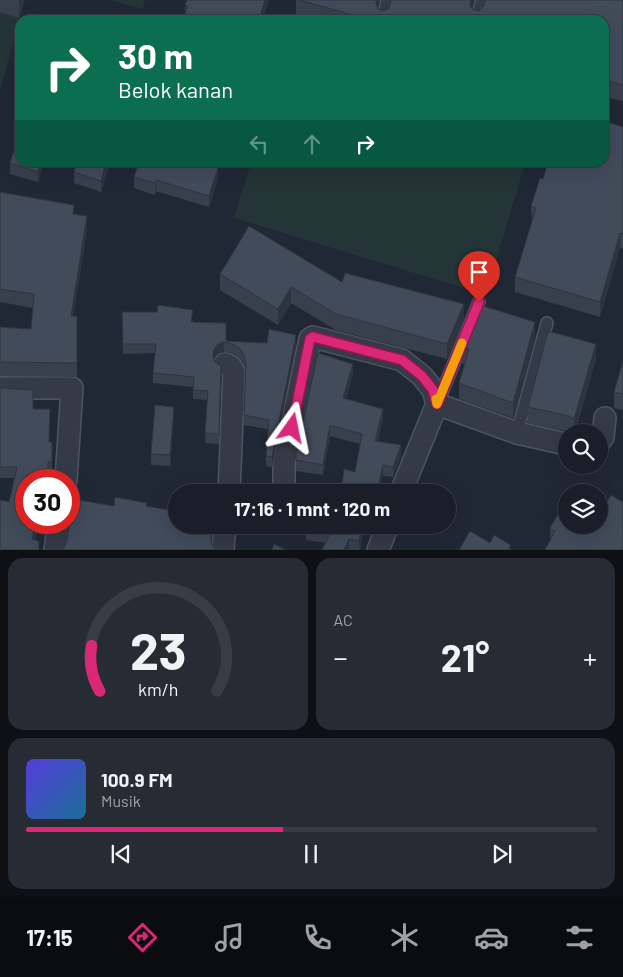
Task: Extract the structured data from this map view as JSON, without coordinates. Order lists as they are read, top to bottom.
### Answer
{
  "page": {
    "turn": ["30 m", "Belok kanan"],
    "limit": "30",
    "trip": "17:16 · 1 mnt · 120 m",
    "tile": "AC",
    "heat": ["−", "21°", "+"],
    "song": ["100.9 FM", "Musik"],
    "tabs": "17:15",
    "gauge": ["23", "km/h"]
  }
}
